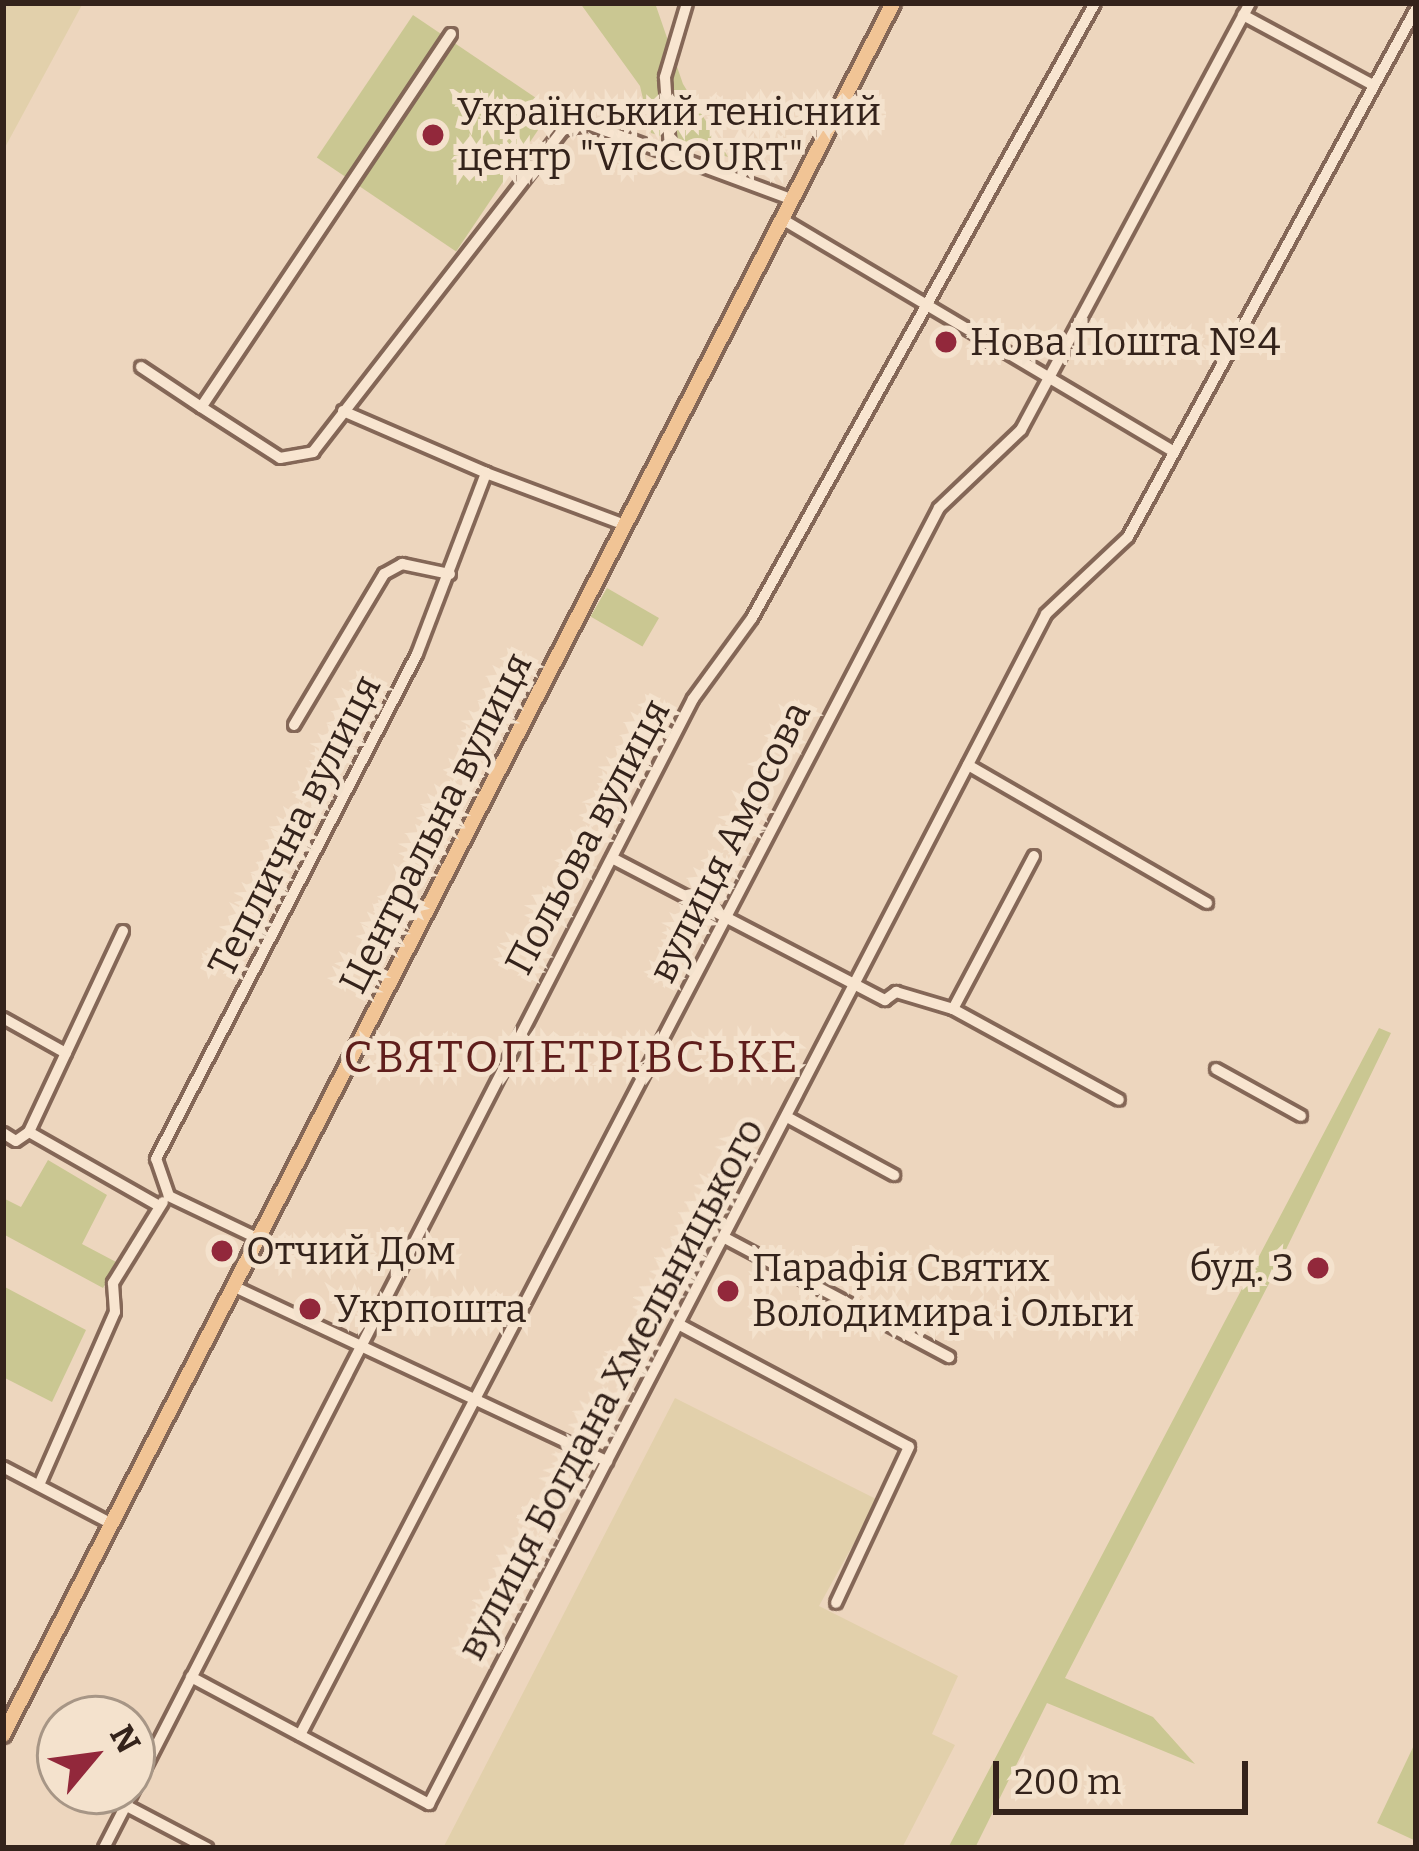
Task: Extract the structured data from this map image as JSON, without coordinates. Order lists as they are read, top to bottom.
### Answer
{
  "streets": {
    "main road": ["Центральна вулиця"],
    "street": [
      "Теплична вулиця",
      "Польова вулиця",
      "вулиця Амосова",
      "вулиця Богдана Хмельницького"
    ]
  },
  "crossings": [
    ["вулиця Амосова", "вулиця Богдана Хмельницького"]
  ],
  "districts": ["СВЯТОПЕТРІВСЬКЕ"],
  "places": [
    "Український тенісний центр \"VICCOURT\"",
    "Нова Пошта №4",
    "Отчий Дом",
    "буд. 3",
    "Парафія Святих Володимира і Ольги",
    "Укрпошта"
  ],
  "scale_bar": "200 m",
  "north": "top right"
}
